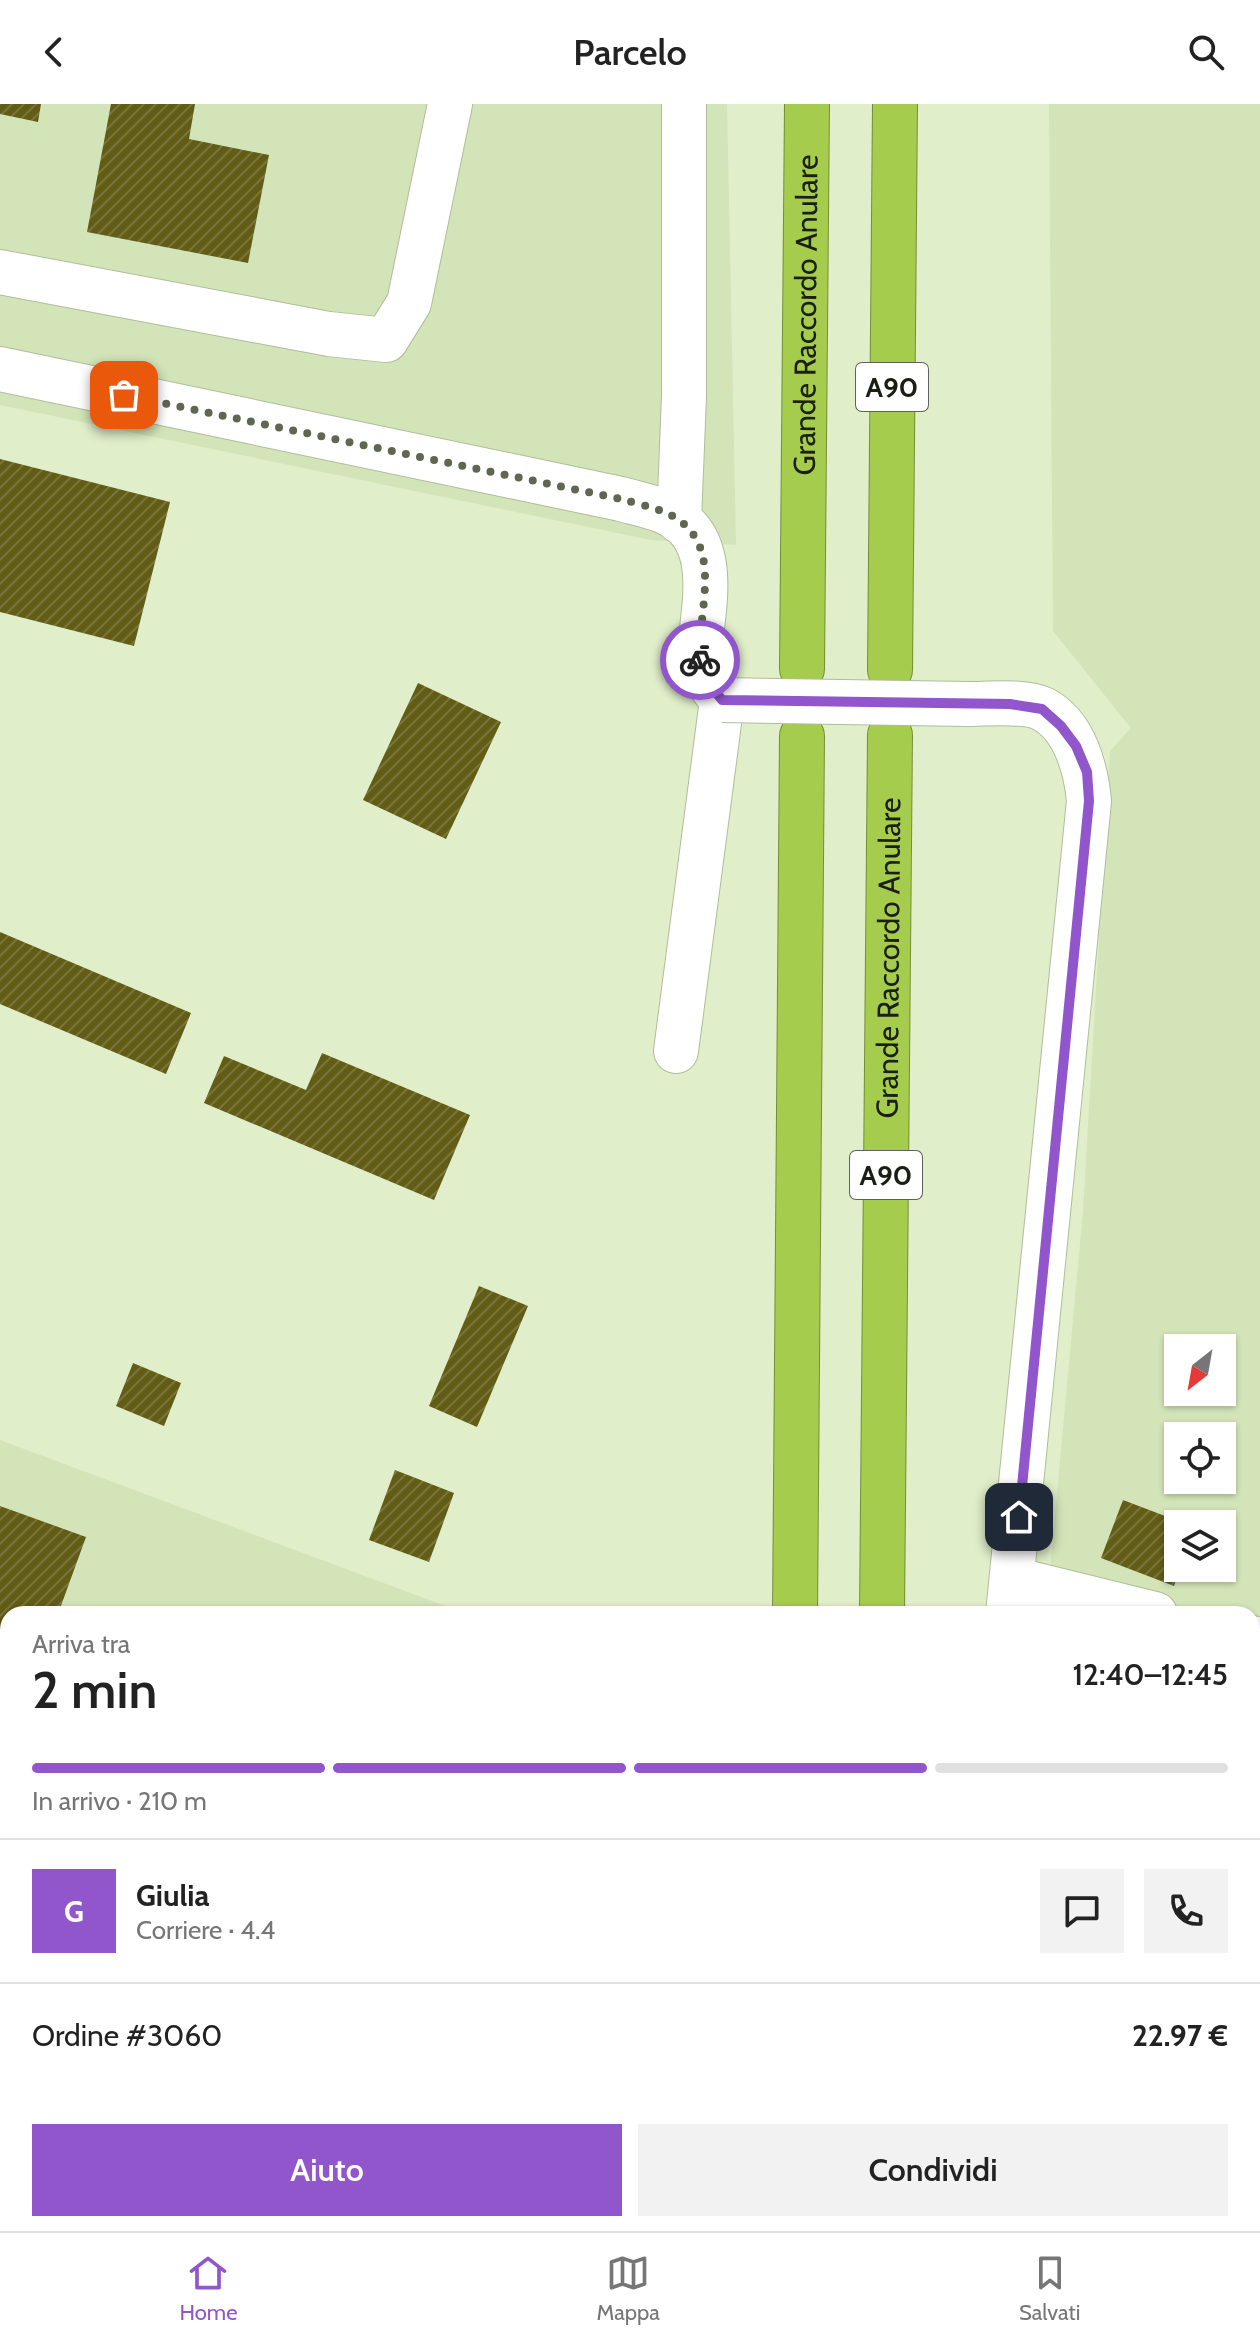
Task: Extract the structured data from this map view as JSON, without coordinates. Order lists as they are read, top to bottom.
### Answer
{
  "streets": {
    "highway": ["Grande Raccordo Anulare", "A90"]
  },
  "north": "bottom left",
  "page": {
    "header": "Parcelo",
    "heading": ["2 min", "Arriva tra", "12:40–12:45"],
    "panel": [
      "Giulia",
      "Corriere · 4.4",
      "Ordine #3060",
      "22.97 €"
    ],
    "bar": "In arrivo · 210 m",
    "round": "G",
    "buttons": ["Aiuto", "Condividi"],
    "tabs": ["Home", "Mappa", "Salvati"]
  }
}
